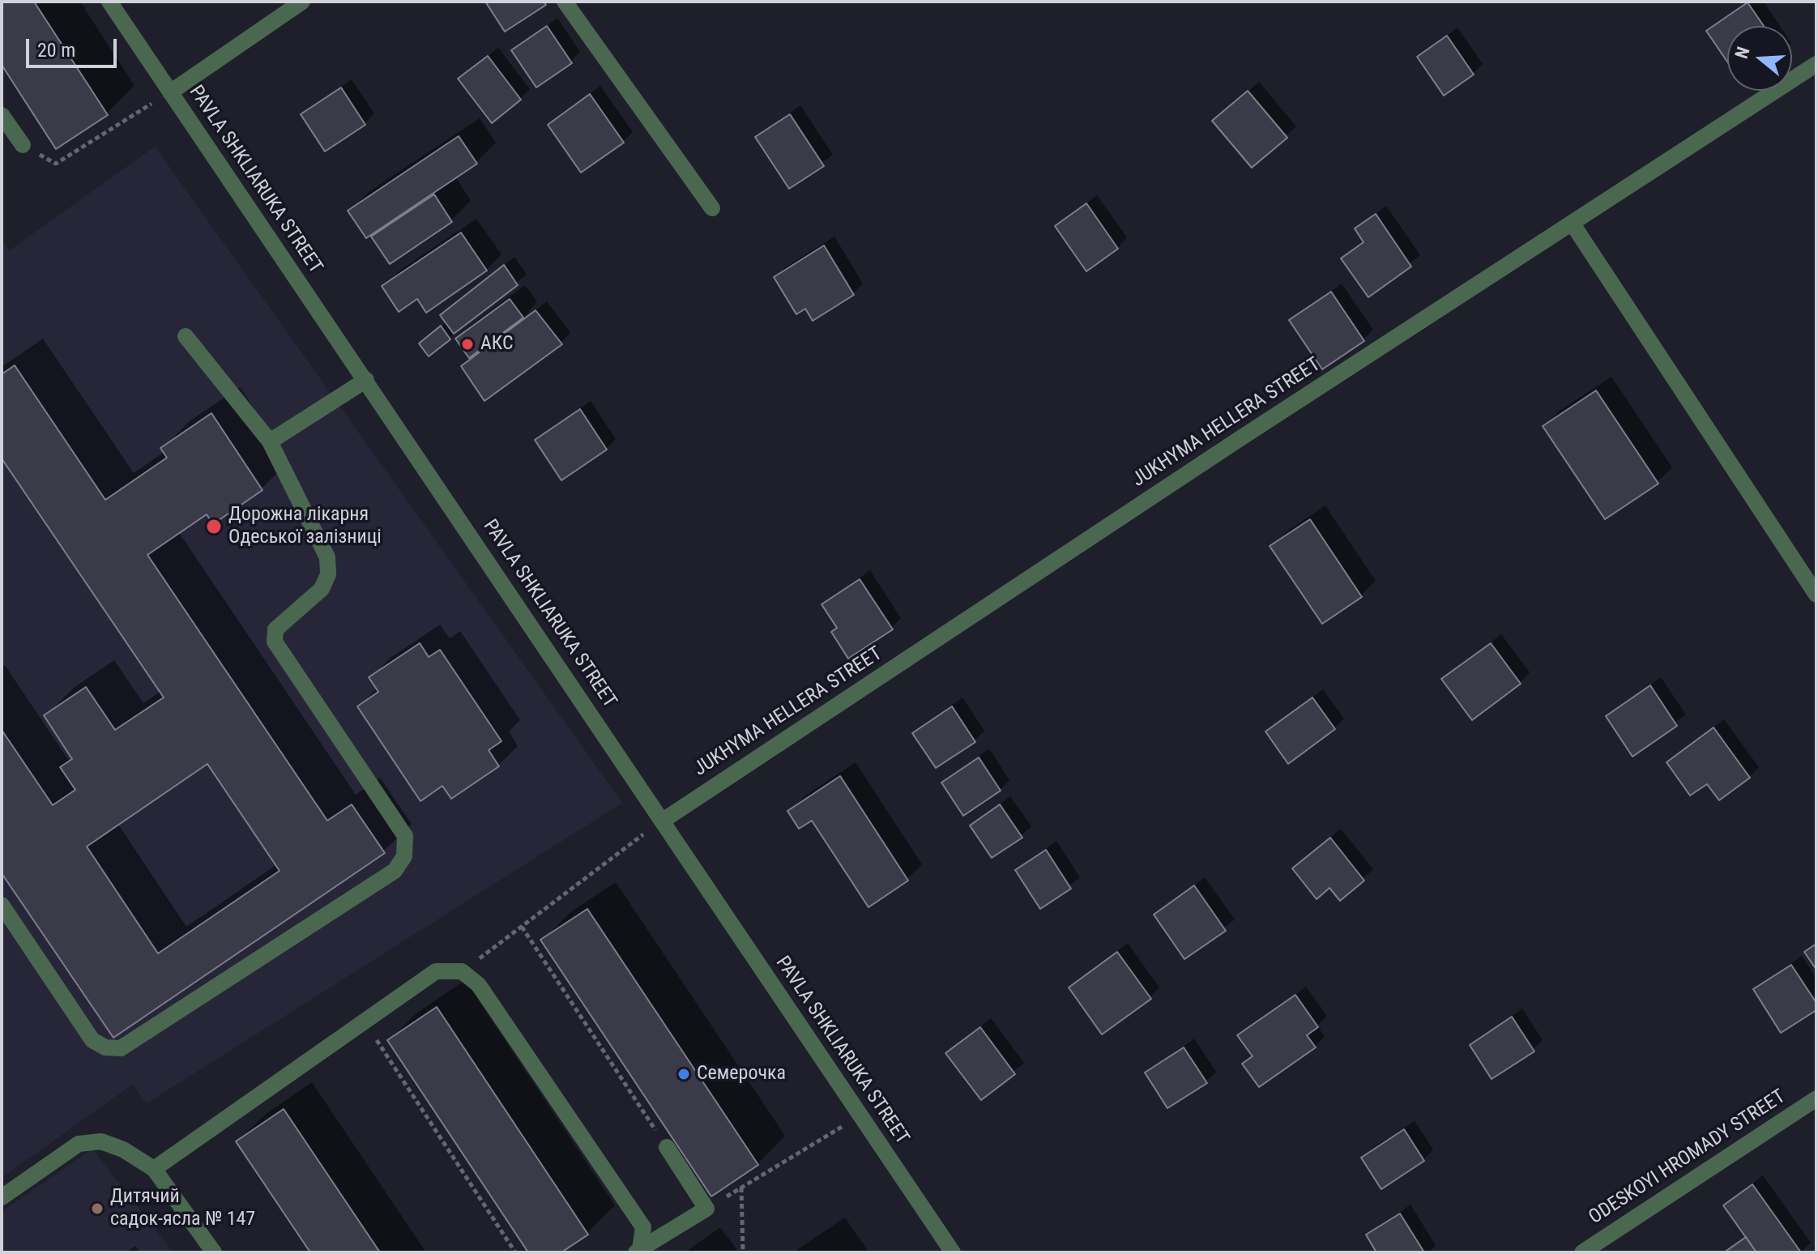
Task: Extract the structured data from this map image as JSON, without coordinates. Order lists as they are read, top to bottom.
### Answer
{
  "streets": {
    "street": ["PAVLA SHKLIARUKA STREET", "JUKHYMA HELLERA STREET", "ODESKOYI HROMADY STREET"]
  },
  "crossings": [
    ["PAVLA SHKLIARUKA STREET", "JUKHYMA HELLERA STREET"]
  ],
  "places": [
    "АКС",
    "Дорожна лікарня Одеської залізниці",
    "Семерочка",
    "Дитячий садок-ясла № 147"
  ],
  "scale_bar": "20 m",
  "north": "left"
}
